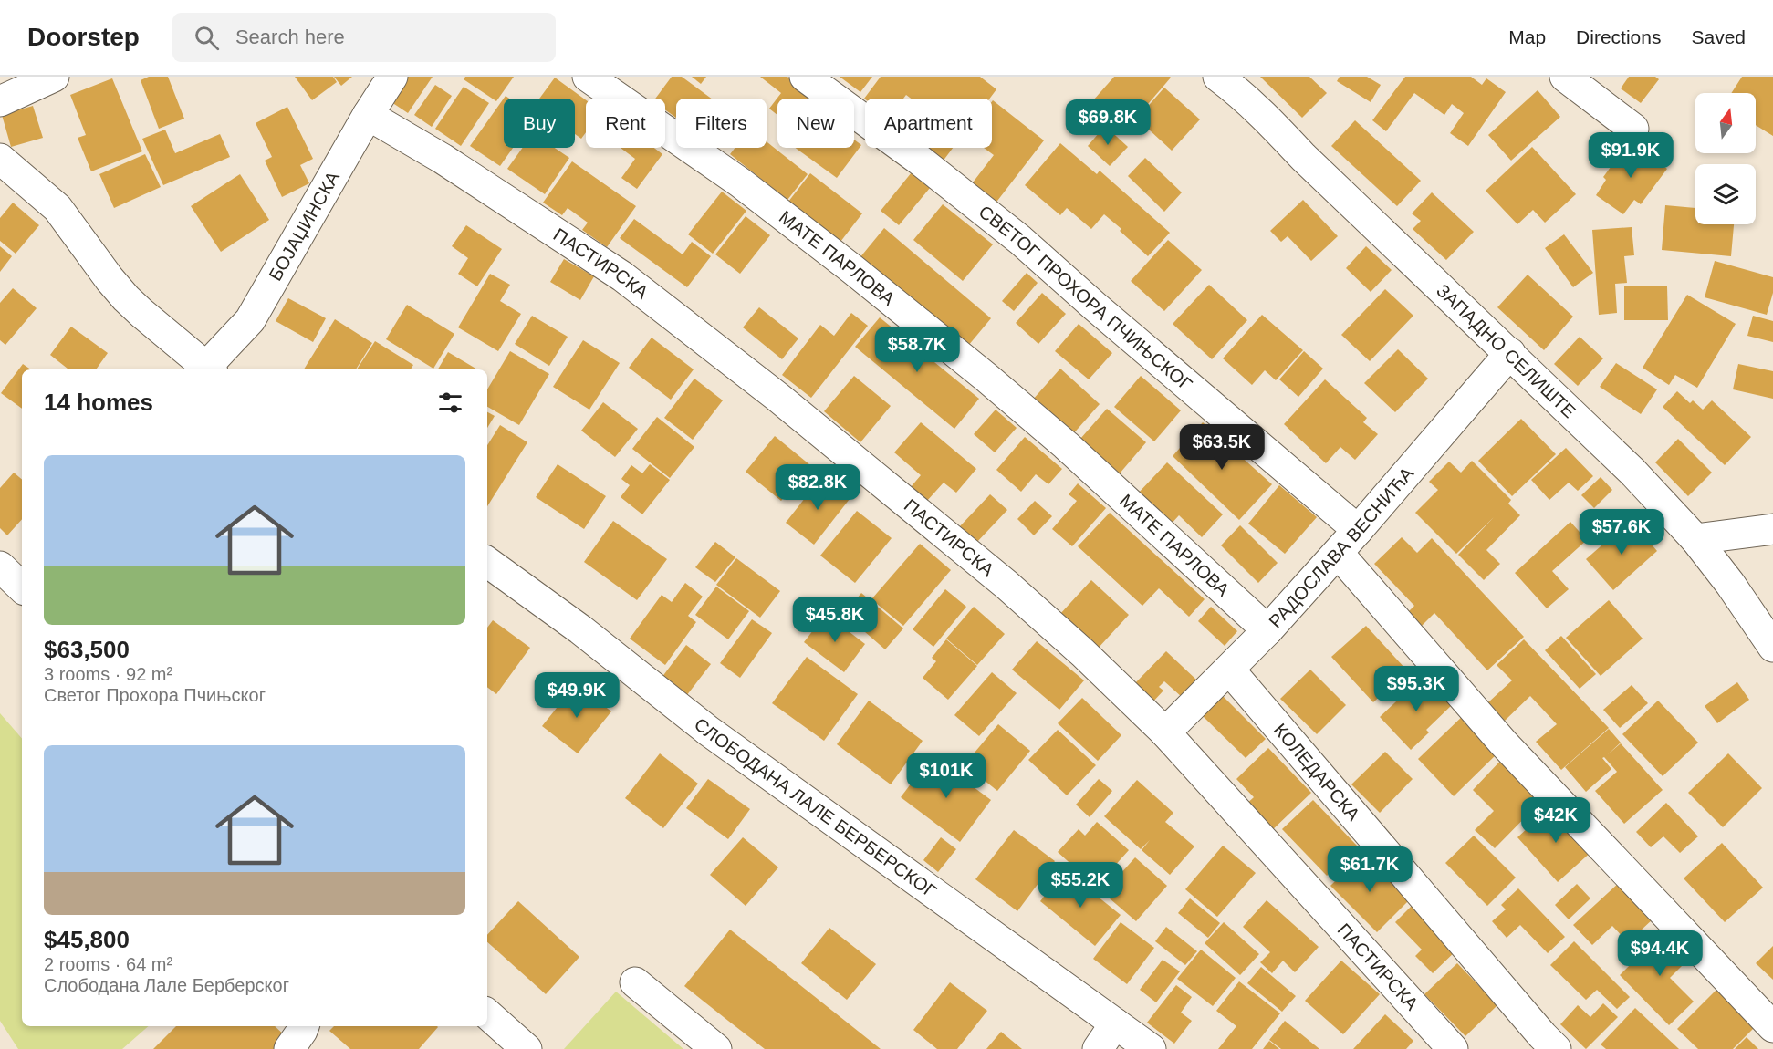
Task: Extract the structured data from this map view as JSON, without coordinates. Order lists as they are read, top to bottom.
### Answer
{
  "streets": {
    "street": [
      "БОЈАЏИНСКА",
      "МАТЕ ПАРЛОВА",
      "ПАСТИРСКА",
      "СВЕТОГ ПРОХОРА ПЧИЊСКОГ",
      "ЗАПАДНО СЕЛИШТЕ",
      "РАДОСЛАВА ВЕСНИЋА",
      "КОЛЕДАРСКА",
      "СЛОБОДАНА ЛАЛЕ БЕРБЕРСКОГ"
    ]
  },
  "crossings": [
    ["БОЈАЏИНСКА", "ПАСТИРСКА"],
    ["МАТЕ ПАРЛОВА", "РАДОСЛАВА ВЕСНИЋА"],
    ["ПАСТИРСКА", "РАДОСЛАВА ВЕСНИЋА"],
    ["СВЕТОГ ПРОХОРА ПЧИЊСКОГ", "РАДОСЛАВА ВЕСНИЋА"],
    ["ЗАПАДНО СЕЛИШТЕ", "РАДОСЛАВА ВЕСНИЋА"],
    ["РАДОСЛАВА ВЕСНИЋА", "КОЛЕДАРСКА"]
  ],
  "north": "top",
  "page": {
    "header": "Doorstep",
    "search": "Search here",
    "nav": ["Map", "Directions", "Saved"],
    "chip": [
      "Buy",
      "Rent",
      "Filters",
      "New",
      "Apartment"
    ],
    "price": [
      "$69.8K",
      "$91.9K",
      "$58.7K",
      "$63.5K",
      "$82.8K",
      "$57.6K",
      "$45.8K",
      "$95.3K",
      "$49.9K",
      "$101K",
      "$42K",
      "$61.7K",
      "$55.2K",
      "$94.4K"
    ],
    "heading": "14 homes",
    "list": [
      {
        "name": "$63,500",
        "note": "3 rooms · 92 m² · Светог Прохора Пчињског"
      },
      {
        "name": "$45,800",
        "note": "2 rooms · 64 m² · Слободана Лале Берберског"
      }
    ]
  }
}
